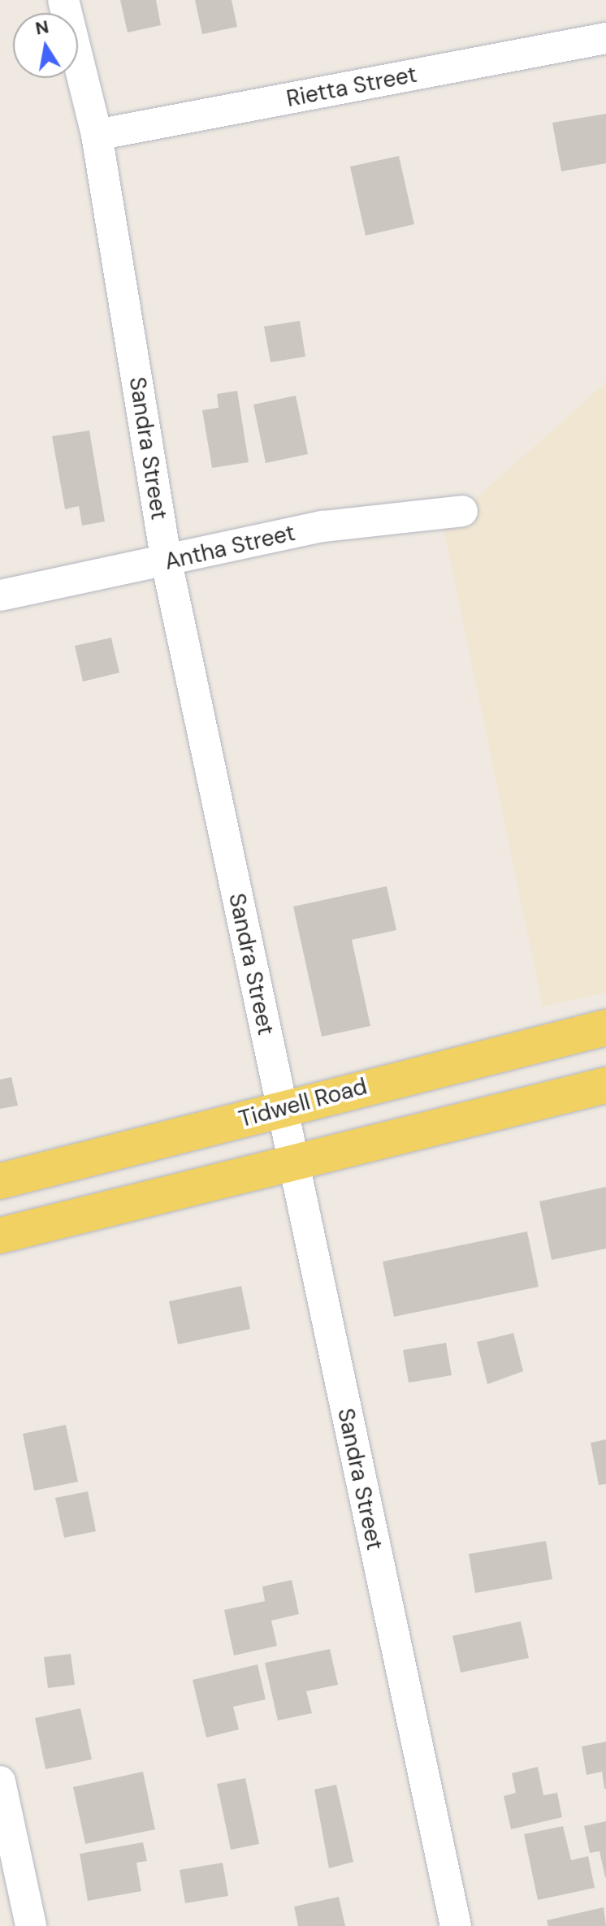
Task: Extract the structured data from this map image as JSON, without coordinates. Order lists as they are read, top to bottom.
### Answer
{
  "streets": {
    "main road": ["Tidwell Road"],
    "street": ["Rietta Street", "Sandra Street", "Antha Street"]
  },
  "crossings": [
    ["Rietta Street", "Sandra Street"],
    ["Sandra Street", "Antha Street"],
    ["Sandra Street", "Tidwell Road"]
  ],
  "north": "top"
}
